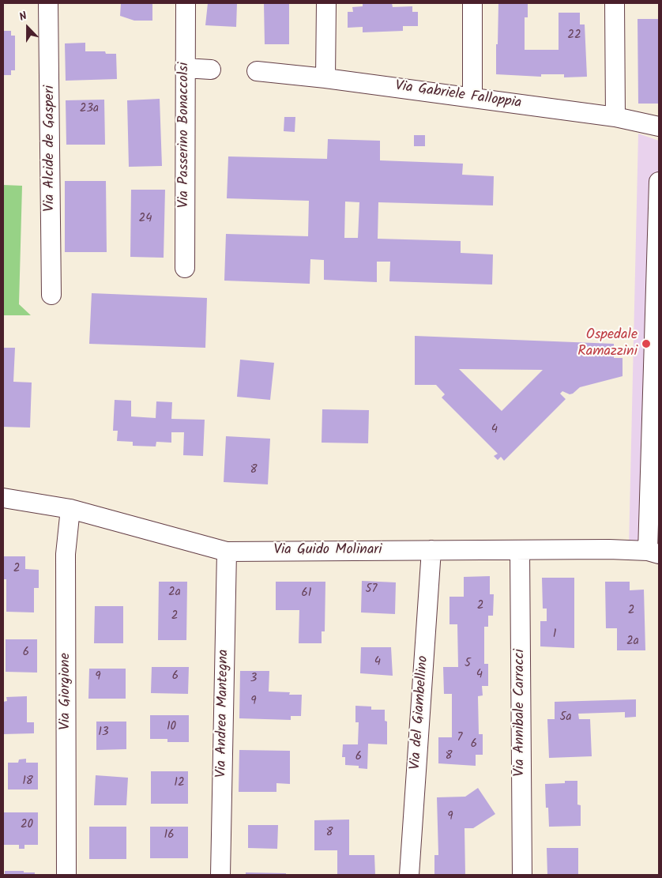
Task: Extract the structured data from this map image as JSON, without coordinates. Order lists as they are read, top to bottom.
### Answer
{
  "streets": {
    "street": [
      "Via Gabriele Falloppia",
      "Via Passerino Bonaccolsi",
      "Via Alcide de Gasperi",
      "Via Guido Molinari",
      "Via Giorgione",
      "Via del Giambellino",
      "Via Annibale Carracci",
      "Via Andrea Mantegna"
    ]
  },
  "crossings": [
    ["Via Guido Molinari", "Via Giorgione"],
    ["Via Guido Molinari", "Via del Giambellino"],
    ["Via Guido Molinari", "Via Annibale Carracci"],
    ["Via Guido Molinari", "Via Andrea Mantegna"]
  ],
  "places": ["Ospedale Ramazzini"],
  "house_numbers": [
    "22",
    "23a",
    "24",
    "4",
    "8",
    "2",
    "57",
    "2a",
    "61",
    "2",
    "2",
    "2",
    "1",
    "2a",
    "6",
    "4",
    "5",
    "4",
    "6",
    "9",
    "3",
    "9",
    "5a",
    "10",
    "13",
    "7",
    "6",
    "8",
    "6",
    "18",
    "12",
    "9",
    "20",
    "8",
    "16"
  ],
  "north": "top"
}
